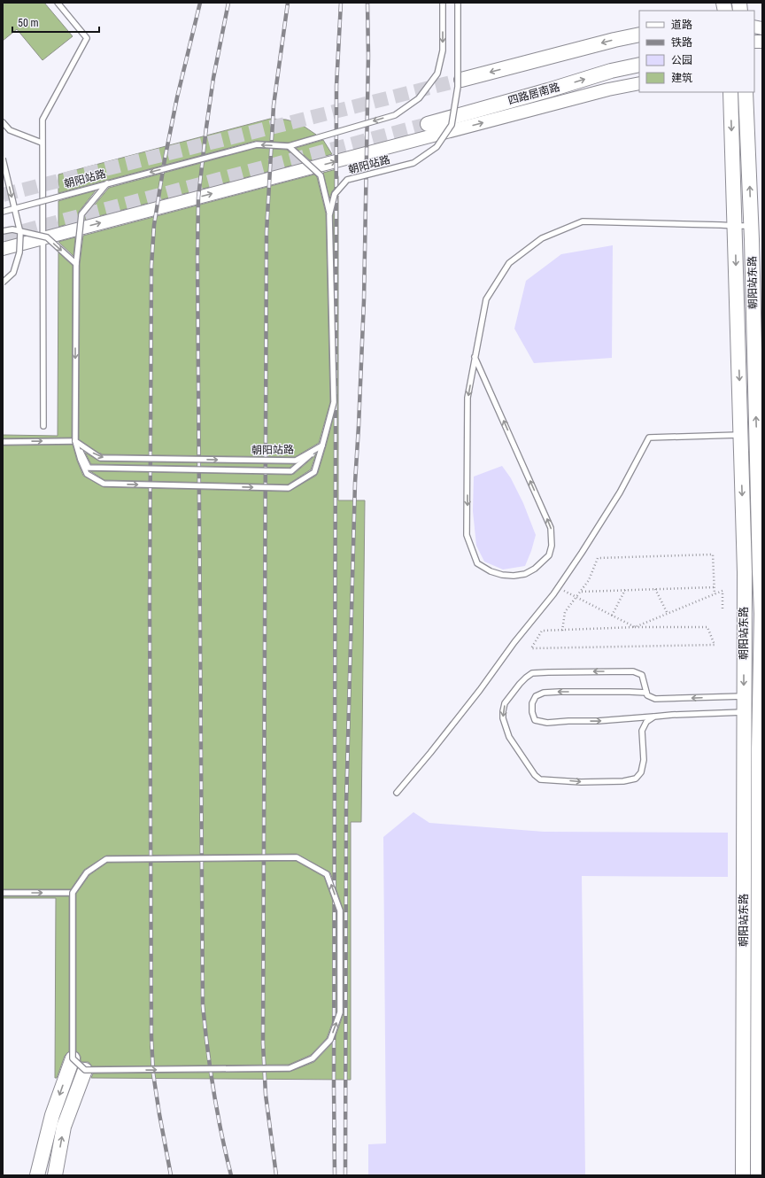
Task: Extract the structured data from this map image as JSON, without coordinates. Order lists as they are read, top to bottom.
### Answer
{
  "streets": {
    "main road": ["四路居南路", "朝阳站东路"],
    "lane": ["朝阳站路"]
  },
  "legend": [
    "道路",
    "铁路",
    "公园",
    "建筑"
  ],
  "scale_bar": "50 m"
}
